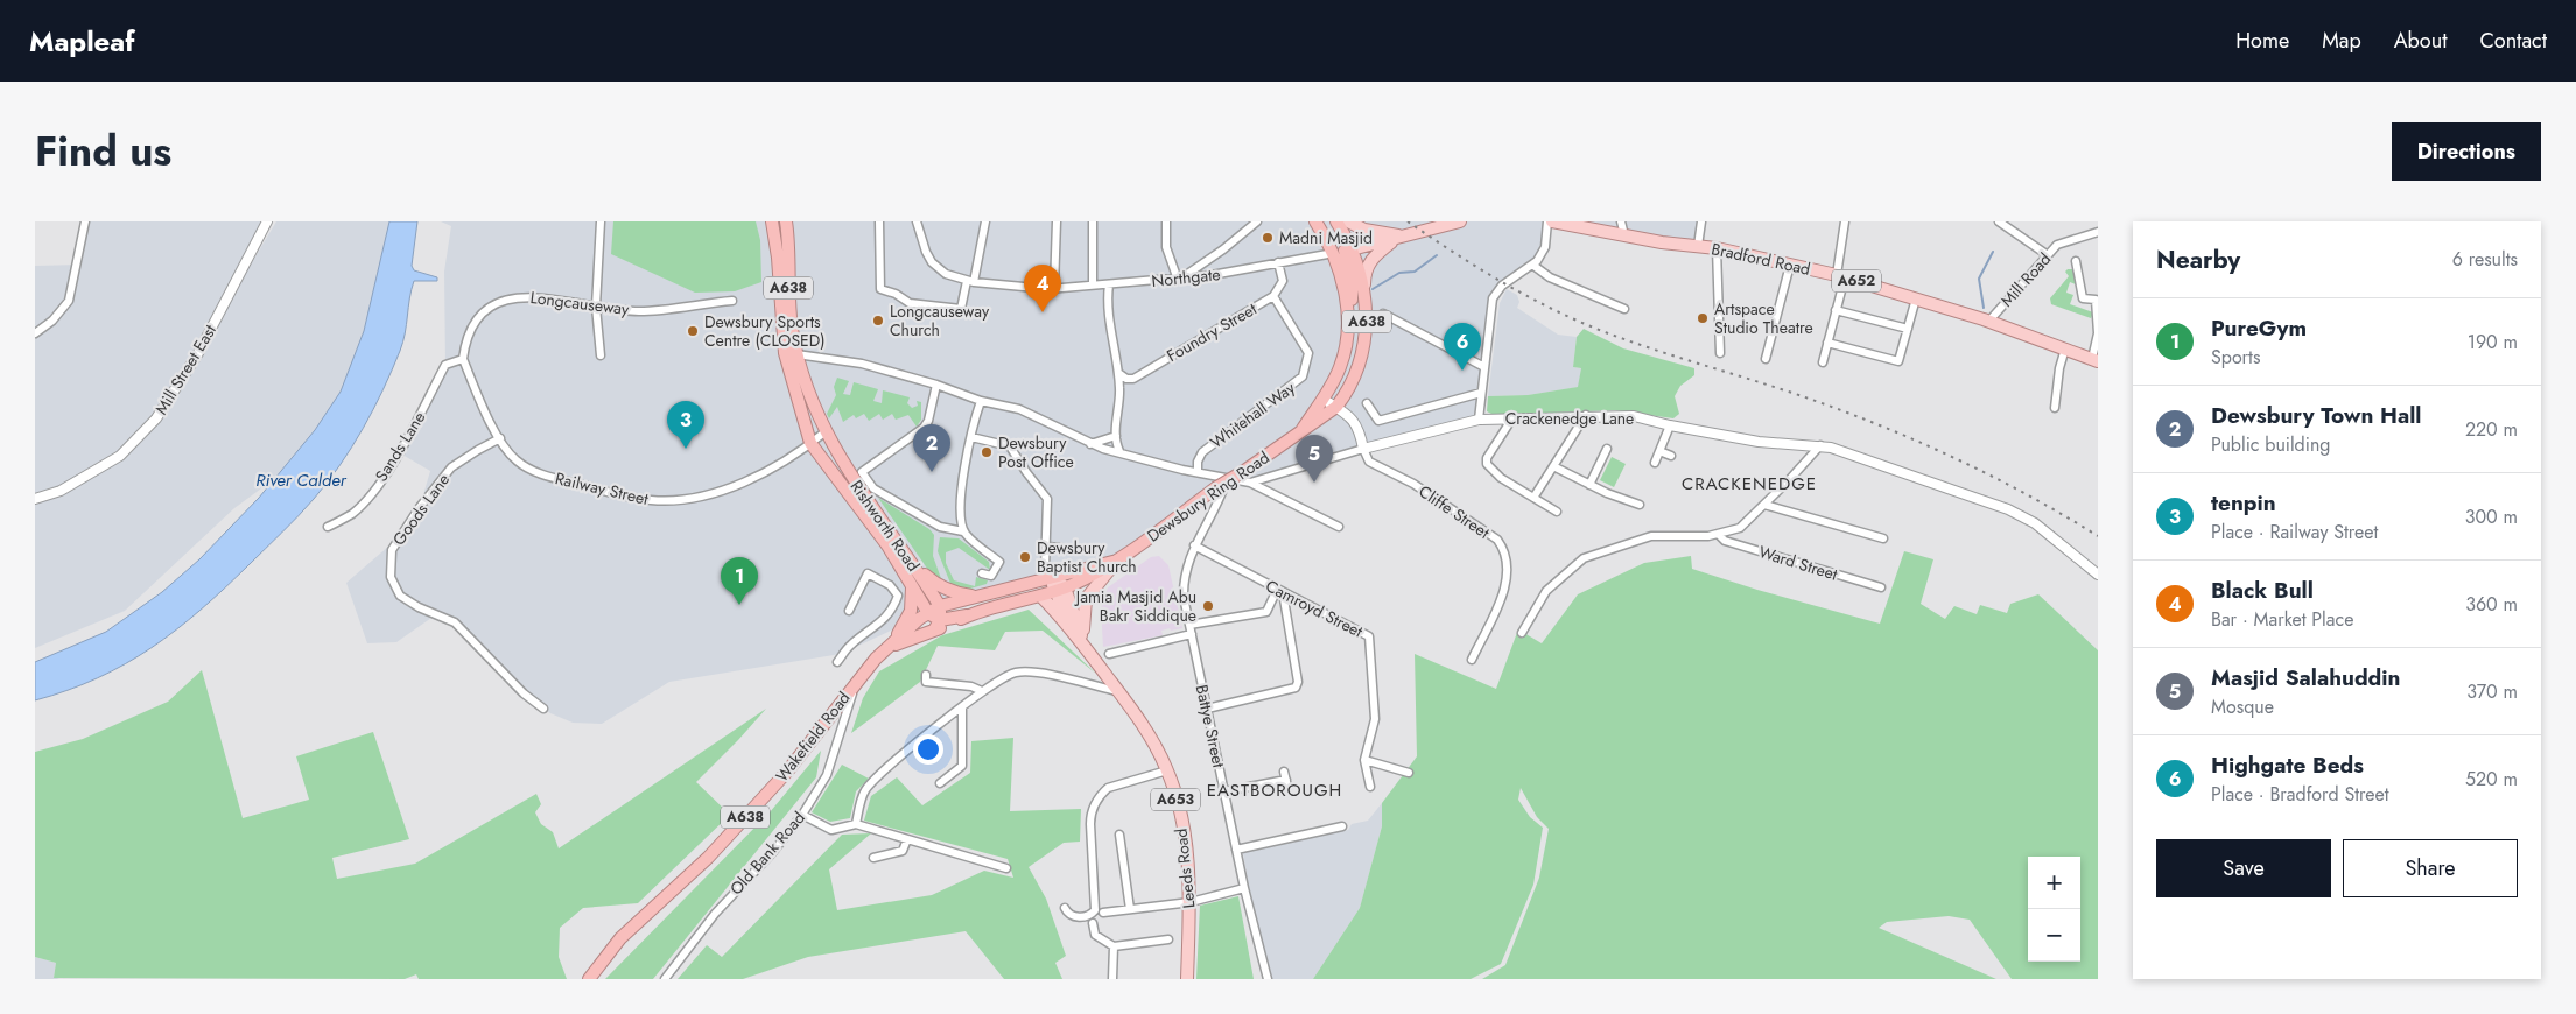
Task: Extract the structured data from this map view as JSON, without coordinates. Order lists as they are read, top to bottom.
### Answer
{
  "streets": {
    "highway": [
      "A638",
      "Dewsbury Ring Road",
      "Rishworth Road",
      "Wakefield Road"
    ],
    "main road": [
      "Bradford Road",
      "A652",
      "A653",
      "Leeds Road"
    ],
    "street": [
      "Northgate",
      "Mill Road",
      "Longcauseway",
      "Foundry Street",
      "Mill Street East",
      "Whitehall Way",
      "Crackenedge Lane",
      "Sands Lane",
      "Railway Street",
      "Goods Lane",
      "Cliffe Street",
      "Ward Street",
      "Camroyd Street",
      "Battye Street",
      "Old Bank Road"
    ]
  },
  "crossings": [
    ["Bradford Road", "Mill Road"],
    ["Northgate", "Foundry Street"],
    ["A638", "Railway Street"],
    ["A638", "Dewsbury Ring Road"],
    ["A638", "Rishworth Road"],
    ["Longcauseway", "Sands Lane"],
    ["Longcauseway", "Railway Street"],
    ["Foundry Street", "Whitehall Way"],
    ["Whitehall Way", "Crackenedge Lane"],
    ["Crackenedge Lane", "Dewsbury Ring Road"],
    ["Crackenedge Lane", "Cliffe Street"],
    ["Crackenedge Lane", "Battye Street"],
    ["Sands Lane", "Railway Street"],
    ["Railway Street", "Goods Lane"],
    ["Railway Street", "Rishworth Road"],
    ["Dewsbury Ring Road", "Cliffe Street"],
    ["Dewsbury Ring Road", "Rishworth Road"],
    ["Dewsbury Ring Road", "Wakefield Road"],
    ["Dewsbury Ring Road", "Leeds Road"],
    ["Rishworth Road", "Wakefield Road"],
    ["Camroyd Street", "Battye Street"],
    ["Wakefield Road", "Old Bank Road"]
  ],
  "districts": ["CRACKENEDGE", "EASTBOROUGH"],
  "water": ["River Calder"],
  "places": [
    "Madni Masjid",
    "Artspace Studio Theatre",
    "Longcauseway Church",
    "Dewsbury Sports Centre (CLOSED)",
    "Dewsbury Post Office",
    "Dewsbury Baptist Church",
    "Jamia Masjid Abu Bakr Siddique"
  ],
  "page": {
    "header": "Mapleaf",
    "nav": [
      "Home",
      "Map",
      "About",
      "Contact"
    ],
    "title": "Find us",
    "buttons": [
      "Directions",
      ["Save", "Share"]
    ],
    "heading": ["Nearby", "6 results"],
    "pins": [
      "4",
      "6",
      "3",
      "2",
      "5",
      "1"
    ],
    "list": [
      {
        "mark": "1",
        "name": "PureGym",
        "note": "Sports",
        "value": "190 m"
      },
      {
        "mark": "2",
        "name": "Dewsbury Town Hall",
        "note": "Public building",
        "value": "220 m"
      },
      {
        "mark": "3",
        "name": "tenpin",
        "note": "Place · Railway Street",
        "value": "300 m"
      },
      {
        "mark": "4",
        "name": "Black Bull",
        "note": "Bar · Market Place",
        "value": "360 m"
      },
      {
        "mark": "5",
        "name": "Masjid Salahuddin",
        "note": "Mosque",
        "value": "370 m"
      },
      {
        "mark": "6",
        "name": "Highgate Beds",
        "note": "Place · Bradford Street",
        "value": "520 m"
      }
    ],
    "map_buttons": ["+", "−"]
  }
}
